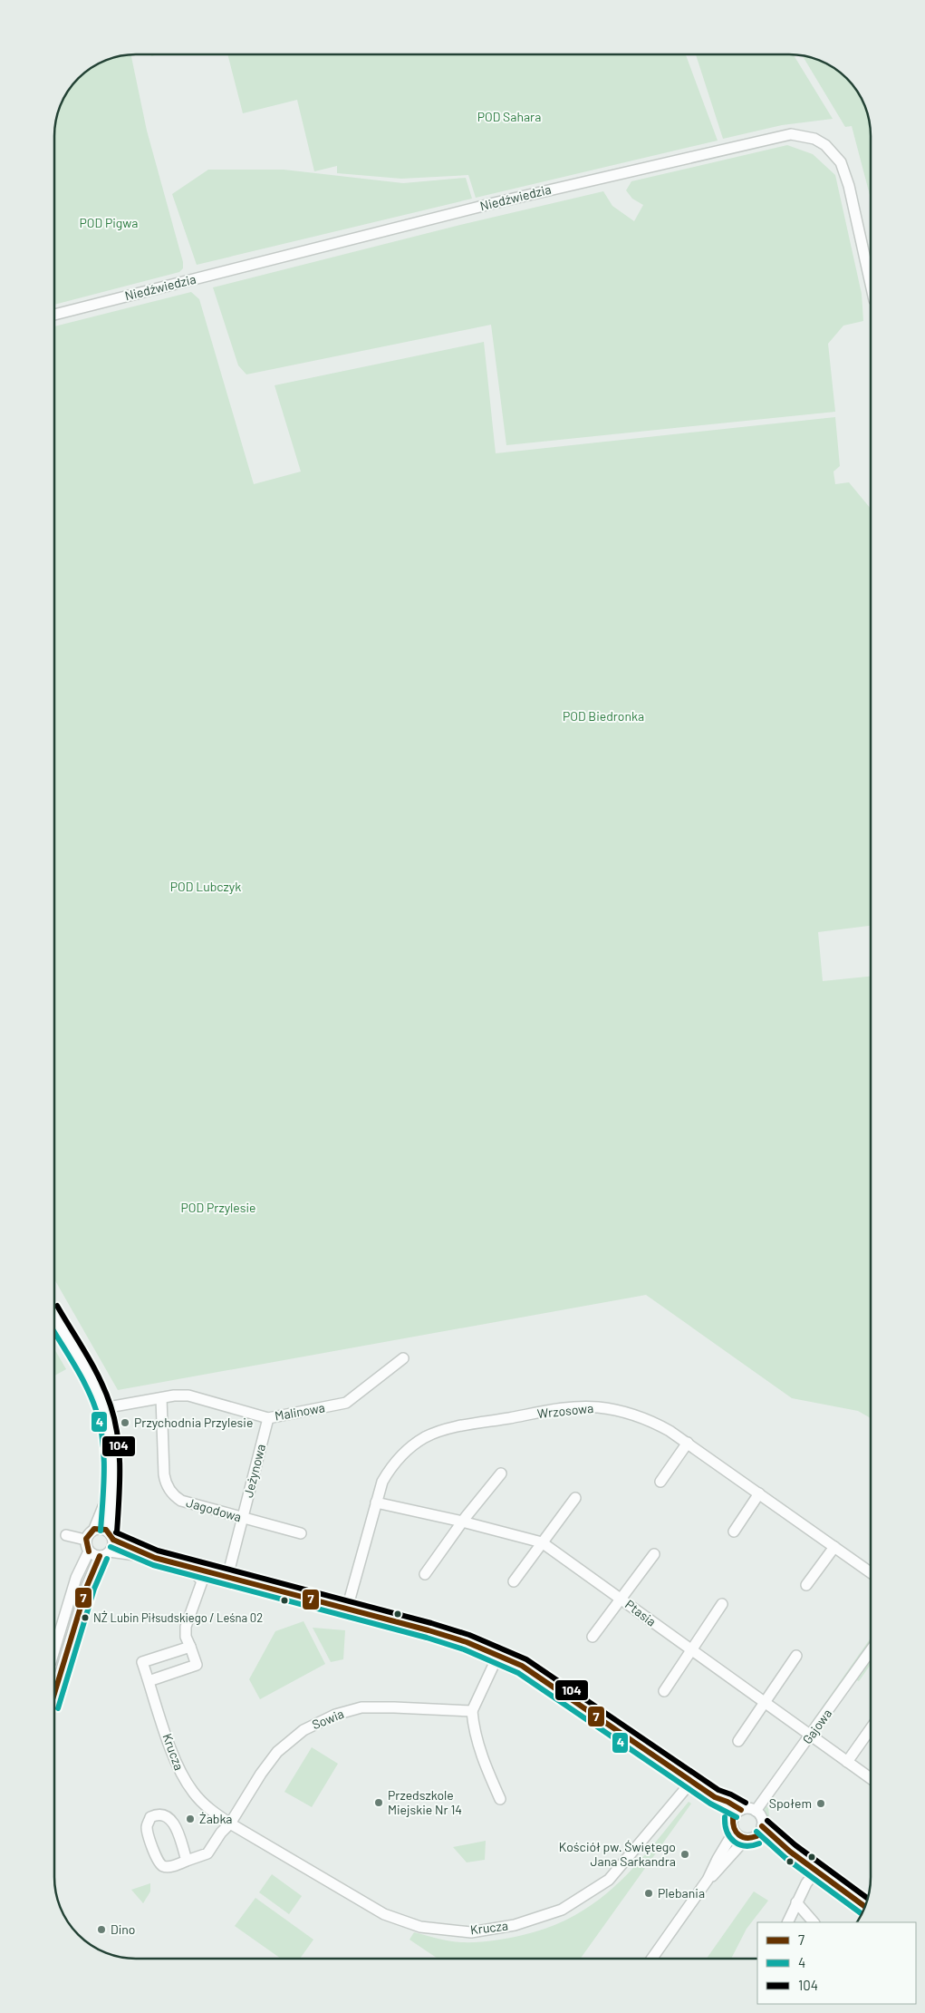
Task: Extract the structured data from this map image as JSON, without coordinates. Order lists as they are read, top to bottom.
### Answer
{
  "streets": {
    "street": [
      "Niedźwiedzia",
      "Wrzosowa",
      "Malinowa",
      "Jeżynowa",
      "Jagodowa",
      "Ptasia",
      "Sowia",
      "Gajowa",
      "Krucza"
    ]
  },
  "crossings": [
    ["Wrzosowa", "Ptasia"],
    ["Malinowa", "Jeżynowa"],
    ["Malinowa", "Jagodowa"],
    ["Jeżynowa", "Jagodowa"],
    ["Ptasia", "Gajowa"],
    ["Sowia", "Krucza"]
  ],
  "parks": [
    "POD Sahara",
    "POD Pigwa",
    "POD Biedronka",
    "POD Lubczyk",
    "POD Przylesie"
  ],
  "places": [
    "Przychodnia Przylesie",
    "NŻ Lubin Piłsudskiego / Leśna 02",
    "Przedszkole Miejskie Nr 14",
    "Społem",
    "Żabka",
    "Kościół pw. Świętego Jana Sarkandra",
    "Plebania",
    "Dino"
  ],
  "lines": ["transit line 104", "transit line 4", "transit line 7"],
  "legend": ["7", "4", "104"]
}
